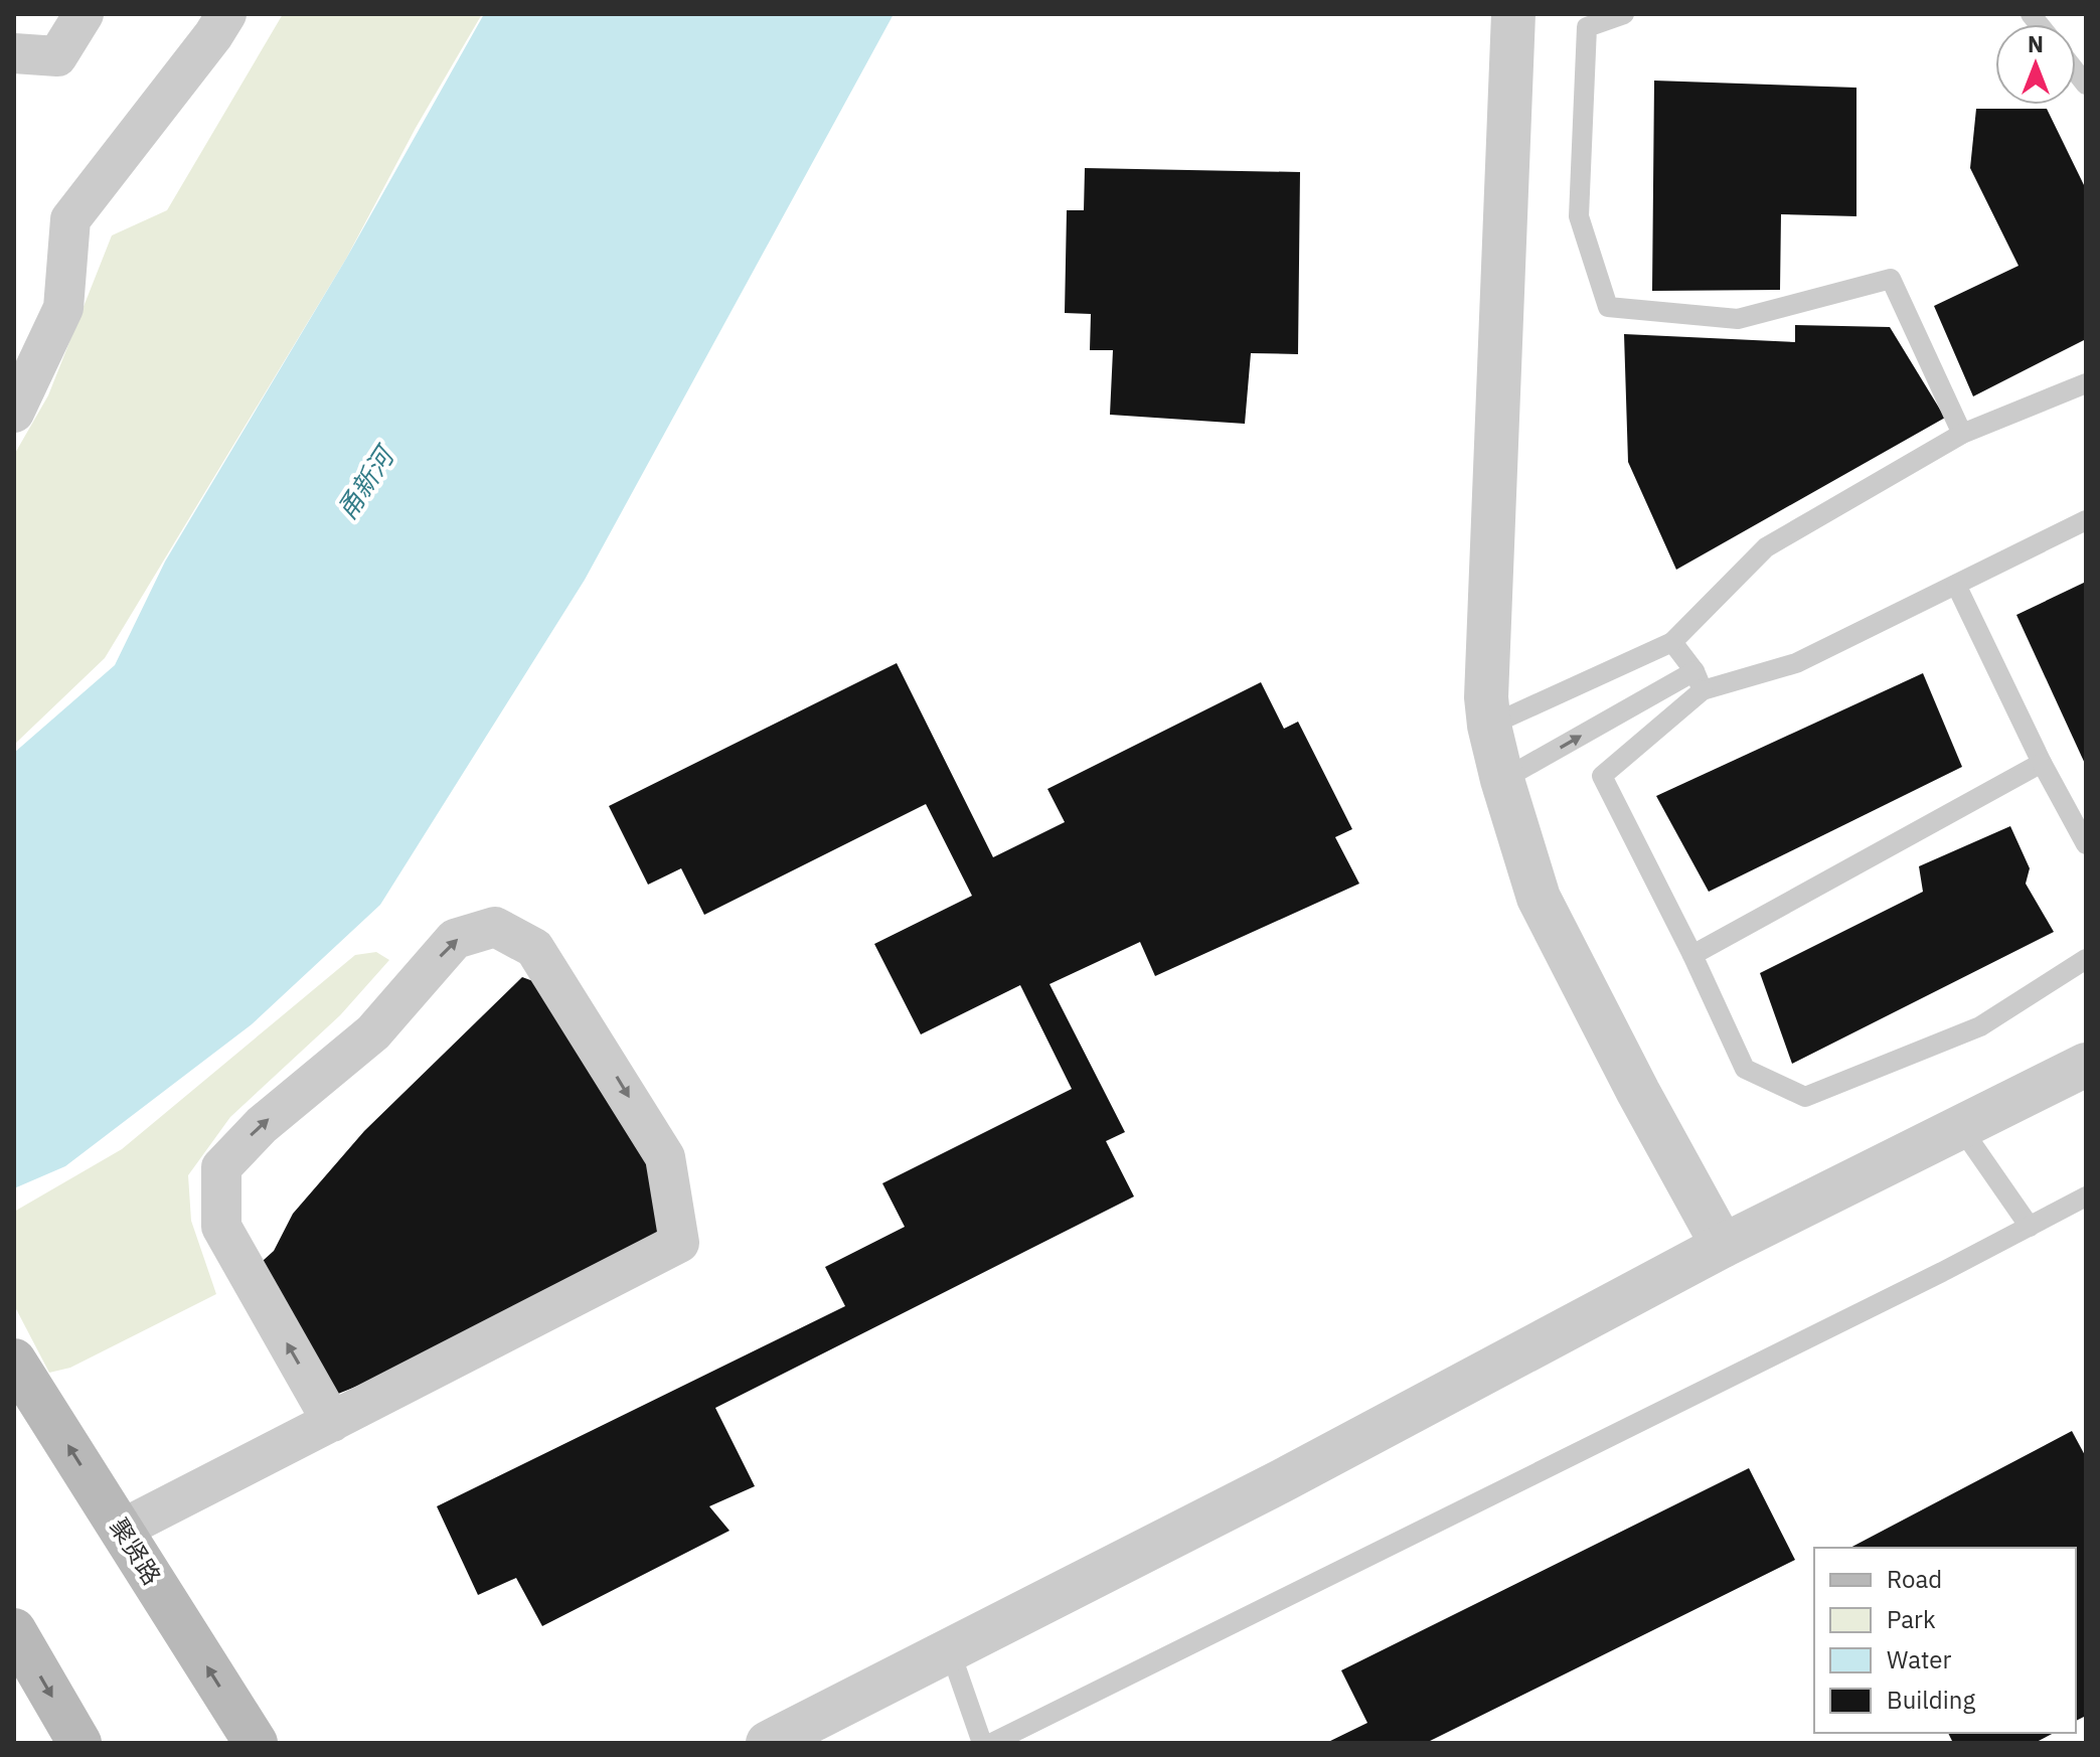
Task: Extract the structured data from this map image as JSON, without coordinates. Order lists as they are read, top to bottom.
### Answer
{
  "streets": {
    "main road": ["聚贤路"]
  },
  "one_way": ["聚贤路"],
  "water": ["甬新河"],
  "legend": [
    "Road",
    "Park",
    "Water",
    "Building"
  ],
  "north": "top"
}
